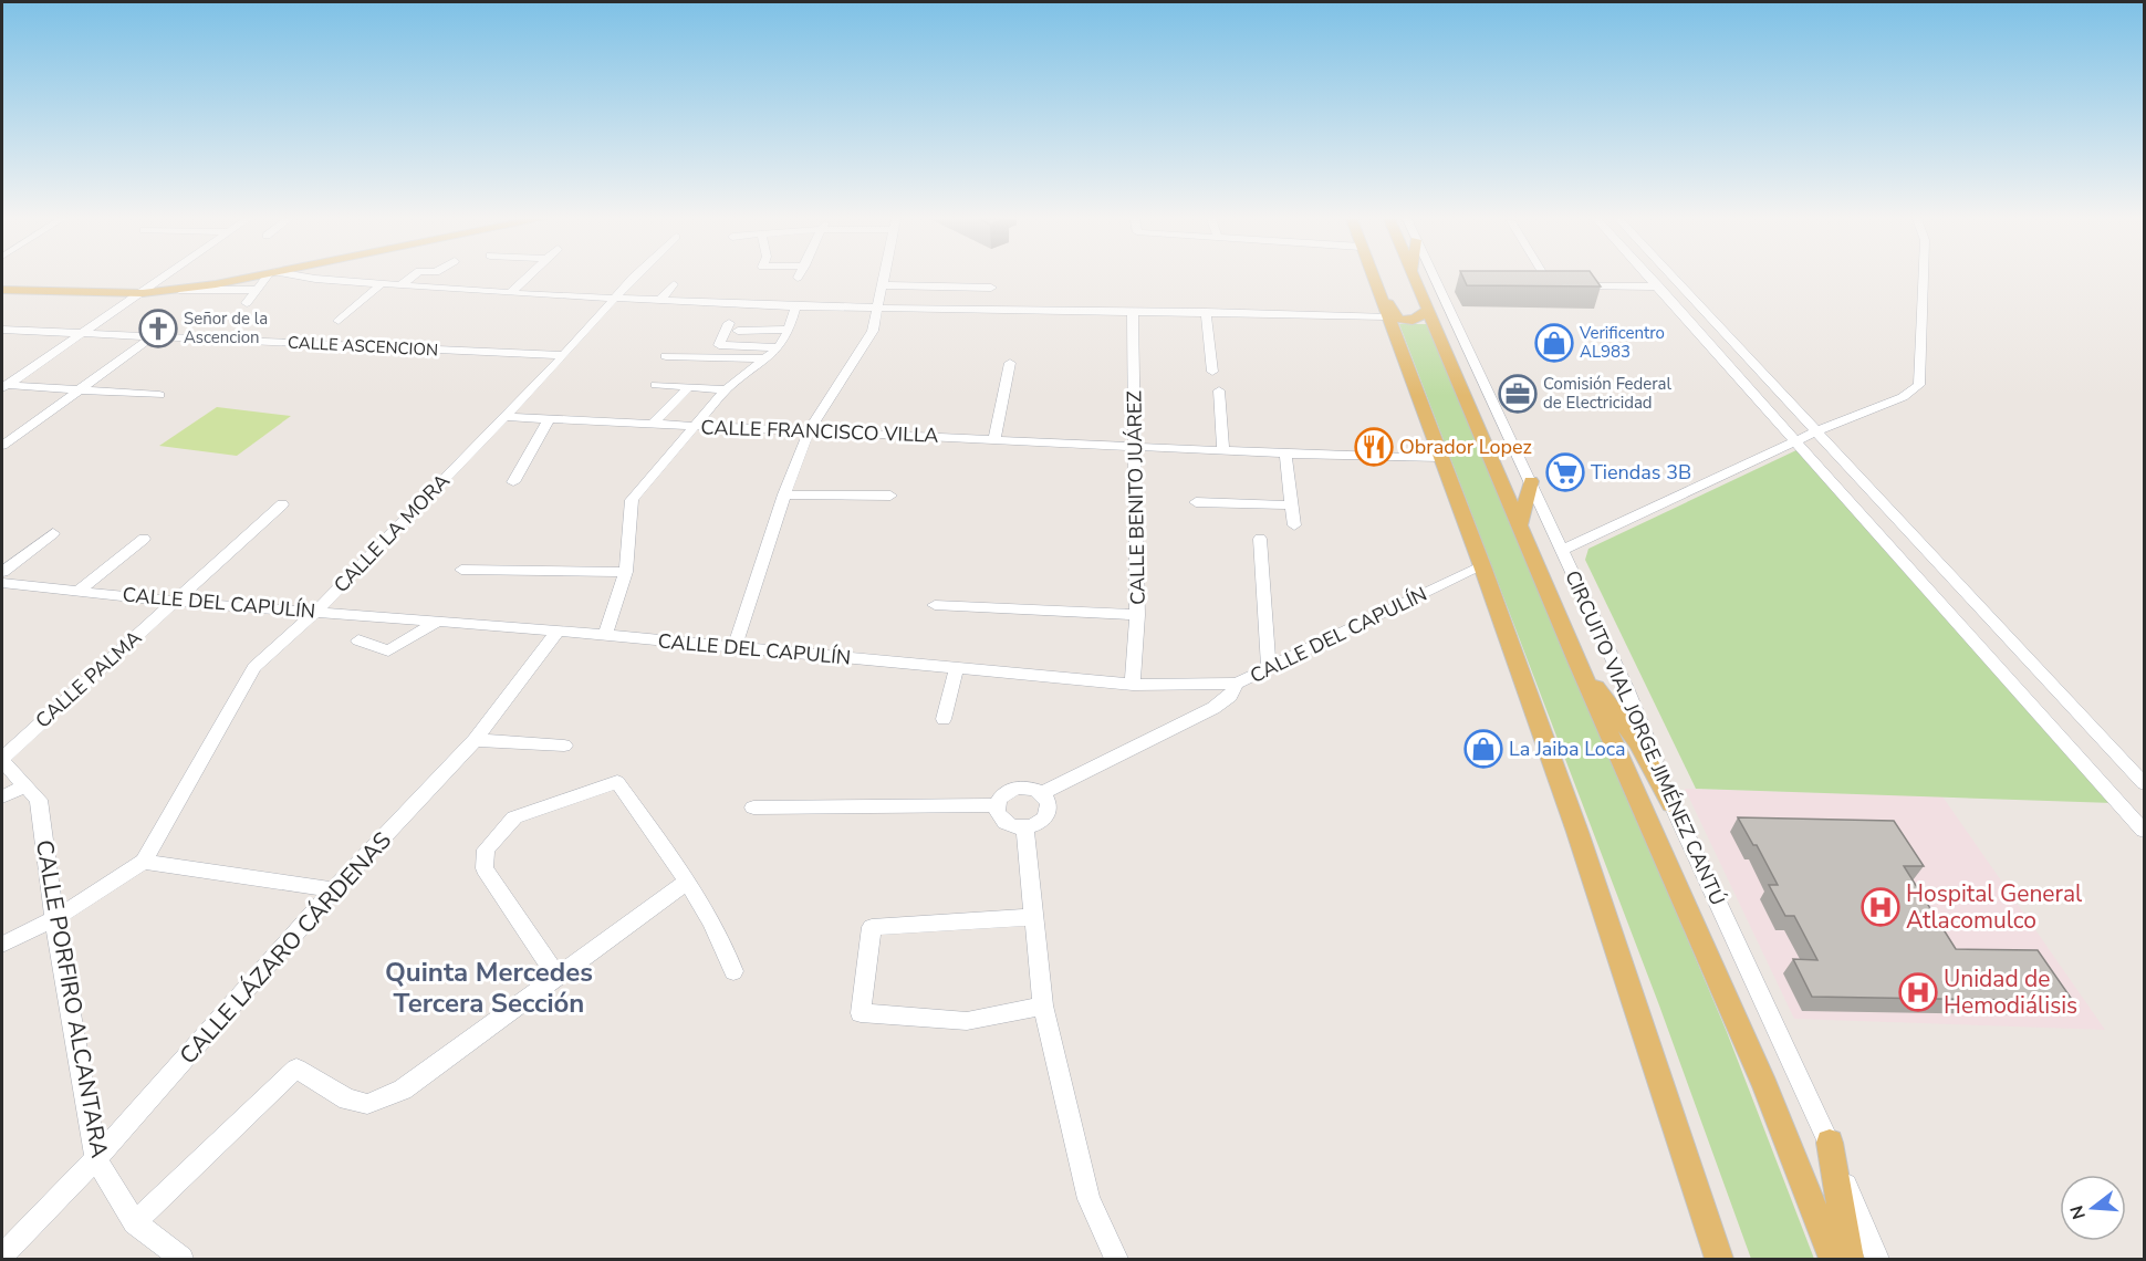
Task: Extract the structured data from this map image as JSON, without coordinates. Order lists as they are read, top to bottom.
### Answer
{
  "streets": {
    "main road": ["CIRCUITO VIAL JORGE JIMÉNEZ CANTÚ"],
    "street": [
      "CALLE ASCENCION",
      "CALLE FRANCISCO VILLA",
      "CALLE BENITO JUÁREZ",
      "CALLE LA MORA",
      "CALLE DEL CAPULÍN",
      "CALLE PALMA",
      "CALLE LÁZARO CÁRDENAS",
      "CALLE PORFIRO ALCANTARA"
    ]
  },
  "crossings": [
    ["CALLE ASCENCION", "CALLE LA MORA"],
    ["CALLE FRANCISCO VILLA", "CALLE BENITO JUÁREZ"],
    ["CALLE FRANCISCO VILLA", "CALLE LA MORA"],
    ["CALLE BENITO JUÁREZ", "CALLE DEL CAPULÍN"],
    ["CALLE LA MORA", "CALLE DEL CAPULÍN"],
    ["CALLE LA MORA", "CALLE PORFIRO ALCANTARA"],
    ["CALLE DEL CAPULÍN", "CALLE PALMA"],
    ["CALLE DEL CAPULÍN", "CALLE LÁZARO CÁRDENAS"],
    ["CALLE PALMA", "CALLE PORFIRO ALCANTARA"],
    ["CALLE LÁZARO CÁRDENAS", "CALLE PORFIRO ALCANTARA"]
  ],
  "districts": ["Quinta Mercedes Tercera Sección"],
  "places": {
    "church": ["Señor de la Ascencion"],
    "shop": ["Verificentro AL983", "La Jaiba Loca"],
    "office": ["Comisión Federal de Electricidad"],
    "restaurant": ["Obrador Lopez"],
    "supermarket": ["Tiendas 3B"],
    "hospital": ["Hospital General Atlacomulco", "Unidad de Hemodiálisis"]
  },
  "north": "left"
}
